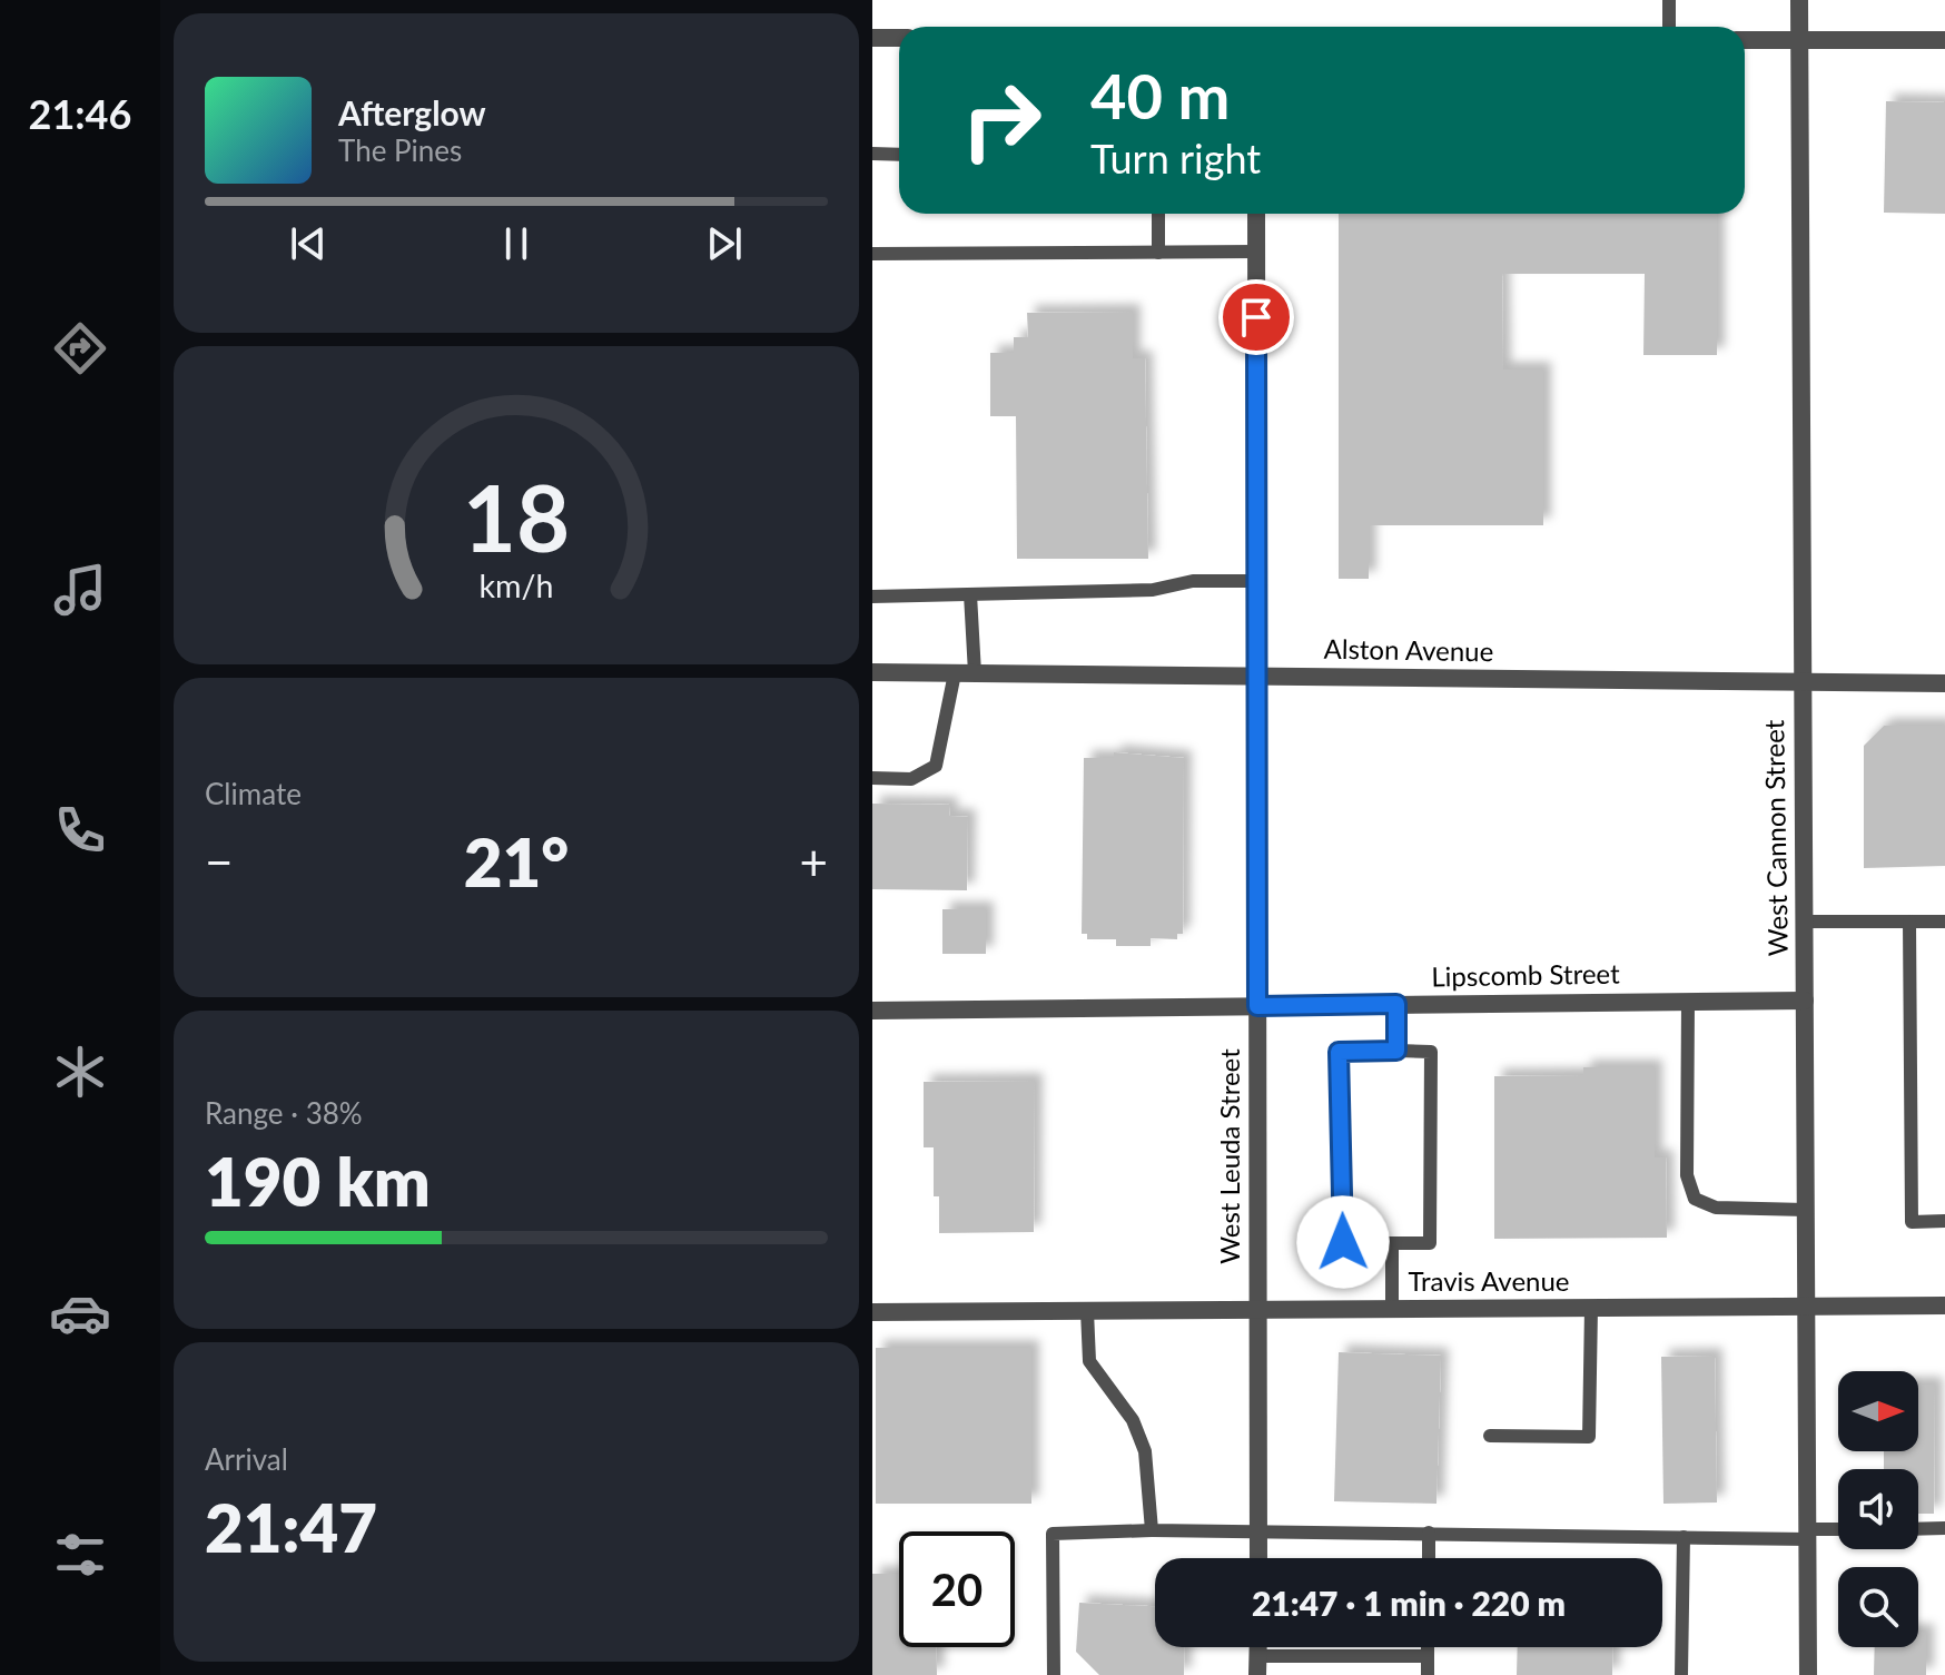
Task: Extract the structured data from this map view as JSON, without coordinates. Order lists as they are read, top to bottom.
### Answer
{
  "streets": {
    "street": [
      "Alston Avenue",
      "West Cannon Street",
      "Lipscomb Street",
      "West Leuda Street",
      "Travis Avenue"
    ]
  },
  "crossings": [
    ["Alston Avenue", "West Cannon Street"],
    ["Alston Avenue", "West Leuda Street"],
    ["West Cannon Street", "Lipscomb Street"],
    ["West Cannon Street", "Travis Avenue"],
    ["Lipscomb Street", "West Leuda Street"],
    ["West Leuda Street", "Travis Avenue"]
  ],
  "north": "right",
  "page": {
    "tabs": "21:46",
    "turn": ["40 m", "Turn right"],
    "song": ["Afterglow", "The Pines"],
    "tile": [
      "Climate",
      ["Range · 38%", "190 km"],
      ["Arrival", "21:47"]
    ],
    "heat": ["−", "21°", "+"],
    "limit": "20",
    "trip": "21:47 · 1 min · 220 m",
    "gauge": ["18", "km/h"]
  }
}
